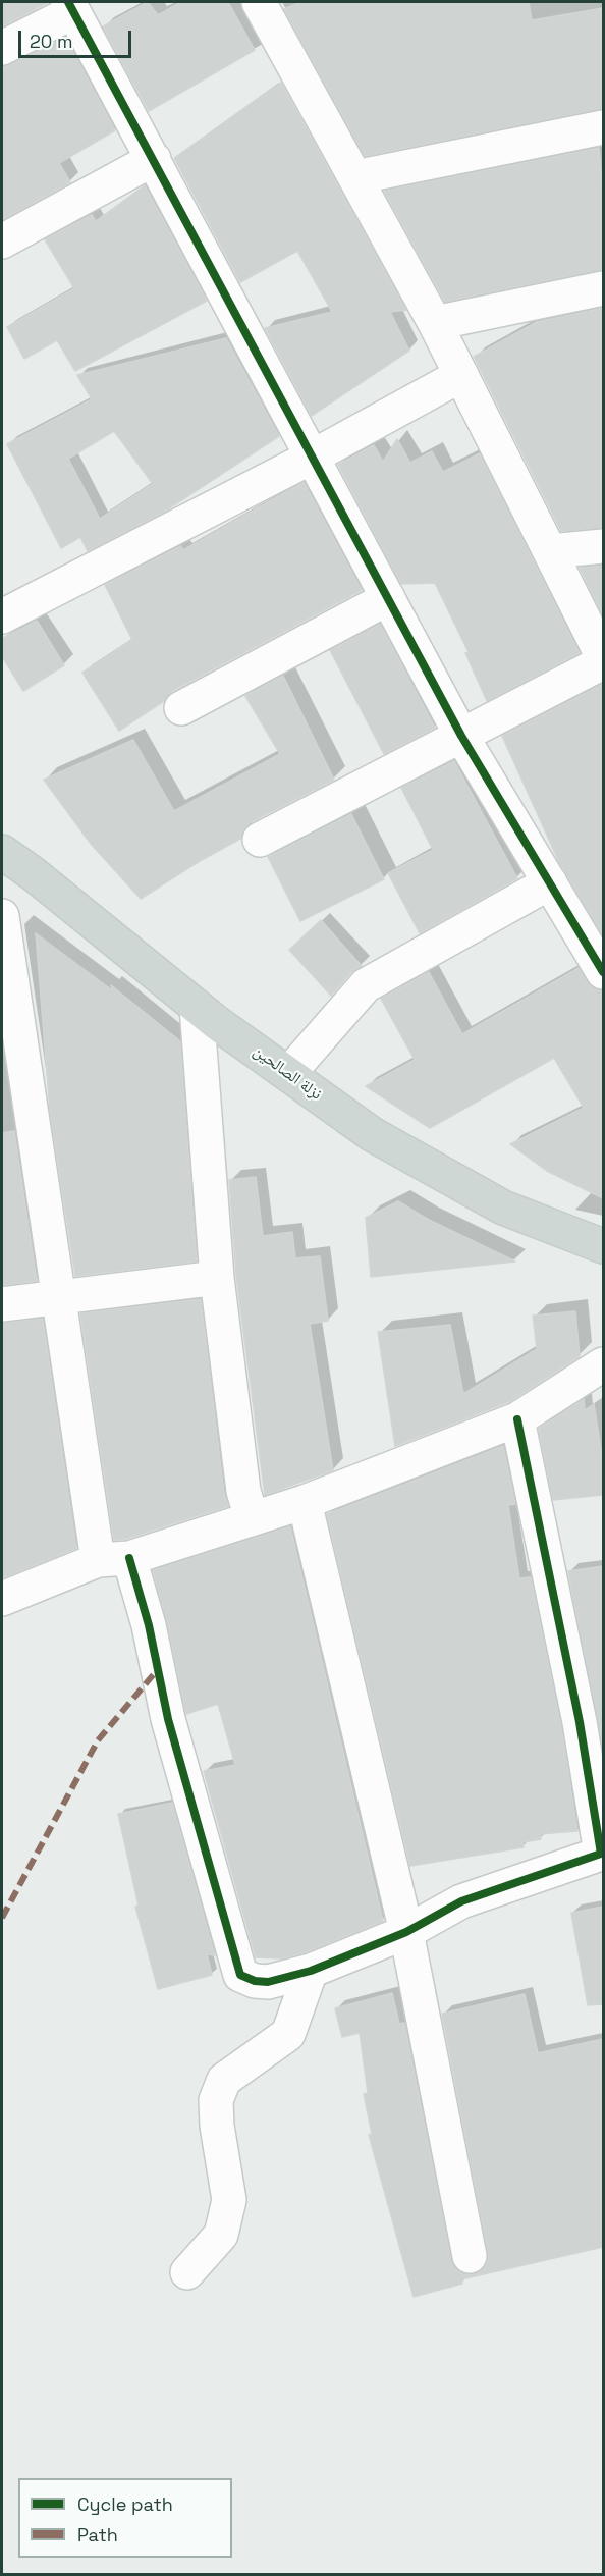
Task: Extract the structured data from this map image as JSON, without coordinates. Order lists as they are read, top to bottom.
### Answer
{
  "streets": {
    "main road": ["نزلة الصالحين"]
  },
  "legend": ["Cycle path", "Path"],
  "scale_bar": "20 m"
}
